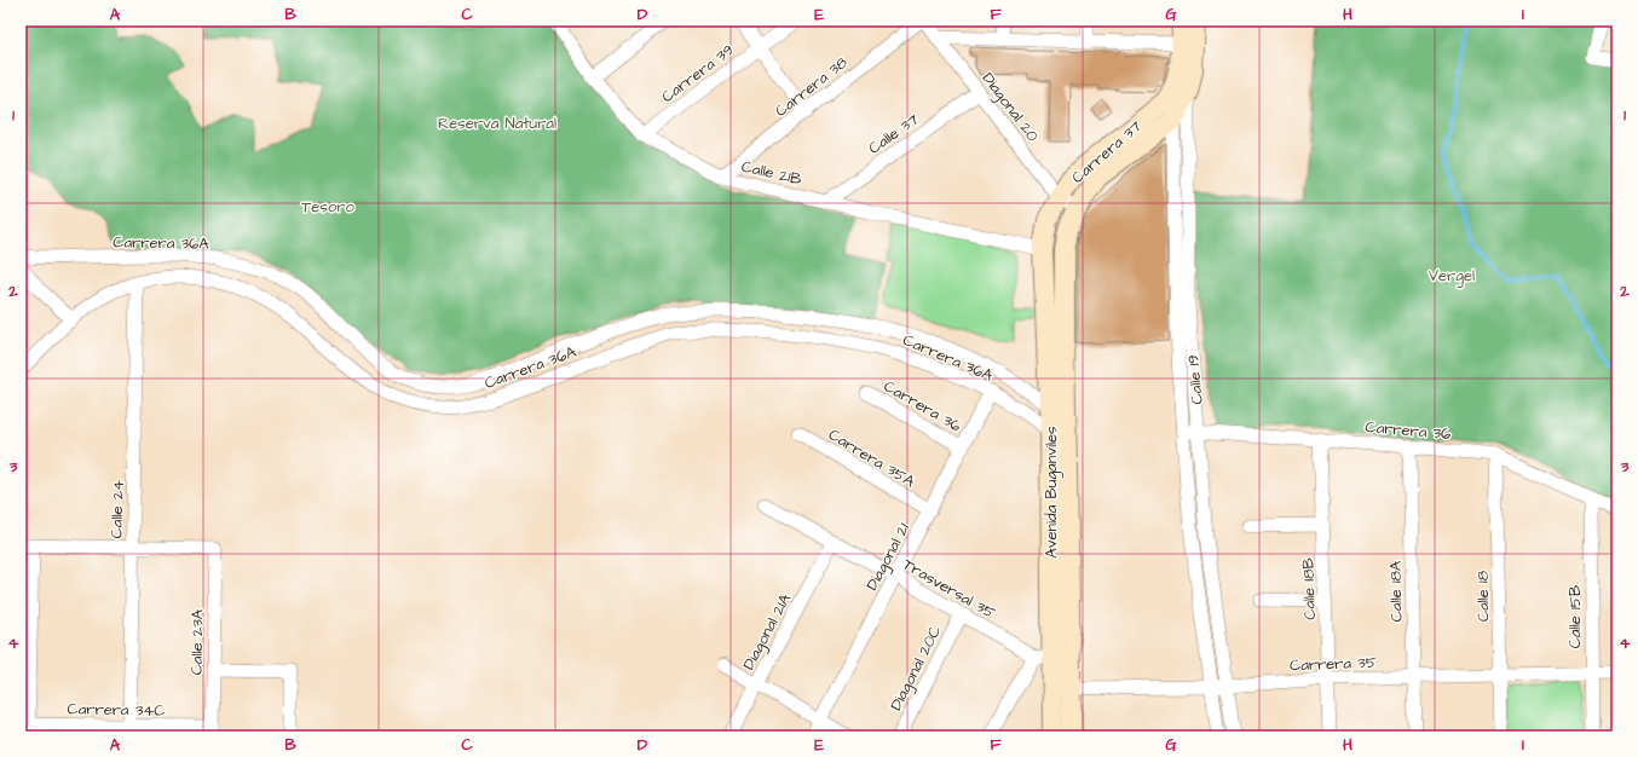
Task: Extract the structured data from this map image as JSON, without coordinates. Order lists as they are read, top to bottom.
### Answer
{
  "streets": {
    "main road": ["Carrera 37", "Calle 19", "Avenida Buganviles"],
    "street": [
      "Carrera 39",
      "Carrera 38",
      "Diagonal 20",
      "Calle 37",
      "Calle 21B",
      "Carrera 36A",
      "Carrera 36",
      "Carrera 35A",
      "Calle 24",
      "Diagonal 21",
      "Trasversal 35",
      "Calle 18B",
      "Calle 18A",
      "Calle 18",
      "Calle 15B",
      "Diagonal 21A",
      "Calle 23A",
      "Carrera 35",
      "Diagonal 20C",
      "Carrera 34C"
    ]
  },
  "crossings": [
    ["Carrera 39", "Calle 21B"],
    ["Carrera 38", "Diagonal 20"],
    ["Carrera 38", "Calle 21B"],
    ["Diagonal 20", "Calle 37"],
    ["Diagonal 20", "Carrera 37"],
    ["Calle 37", "Calle 21B"],
    ["Carrera 37", "Calle 21B"],
    ["Carrera 37", "Calle 19"],
    ["Carrera 37", "Avenida Buganviles"],
    ["Calle 21B", "Avenida Buganviles"],
    ["Carrera 36A", "Avenida Buganviles"],
    ["Carrera 36A", "Calle 24"],
    ["Carrera 36A", "Diagonal 21"],
    ["Calle 19", "Carrera 36"],
    ["Calle 19", "Carrera 35"],
    ["Carrera 36", "Diagonal 21"],
    ["Carrera 36", "Calle 18B"],
    ["Carrera 36", "Calle 18A"],
    ["Carrera 36", "Calle 18"],
    ["Carrera 36", "Calle 15B"],
    ["Carrera 35A", "Diagonal 21"],
    ["Avenida Buganviles", "Trasversal 35"],
    ["Avenida Buganviles", "Carrera 35"],
    ["Calle 24", "Calle 23A"],
    ["Calle 24", "Carrera 34C"],
    ["Diagonal 21", "Trasversal 35"],
    ["Trasversal 35", "Diagonal 21A"],
    ["Trasversal 35", "Diagonal 20C"],
    ["Calle 18B", "Carrera 35"],
    ["Calle 18A", "Carrera 35"],
    ["Calle 18", "Carrera 35"],
    ["Calle 15B", "Carrera 35"],
    ["Calle 23A", "Carrera 34C"]
  ],
  "parks": ["Reserva Natural", "Tesoro", "Vergel"],
  "grid": {
    "columns": [
      "A",
      "B",
      "C",
      "D",
      "E",
      "F",
      "G",
      "H",
      "I"
    ],
    "rows": [
      "1",
      "2",
      "3",
      "4"
    ]
  }
}
